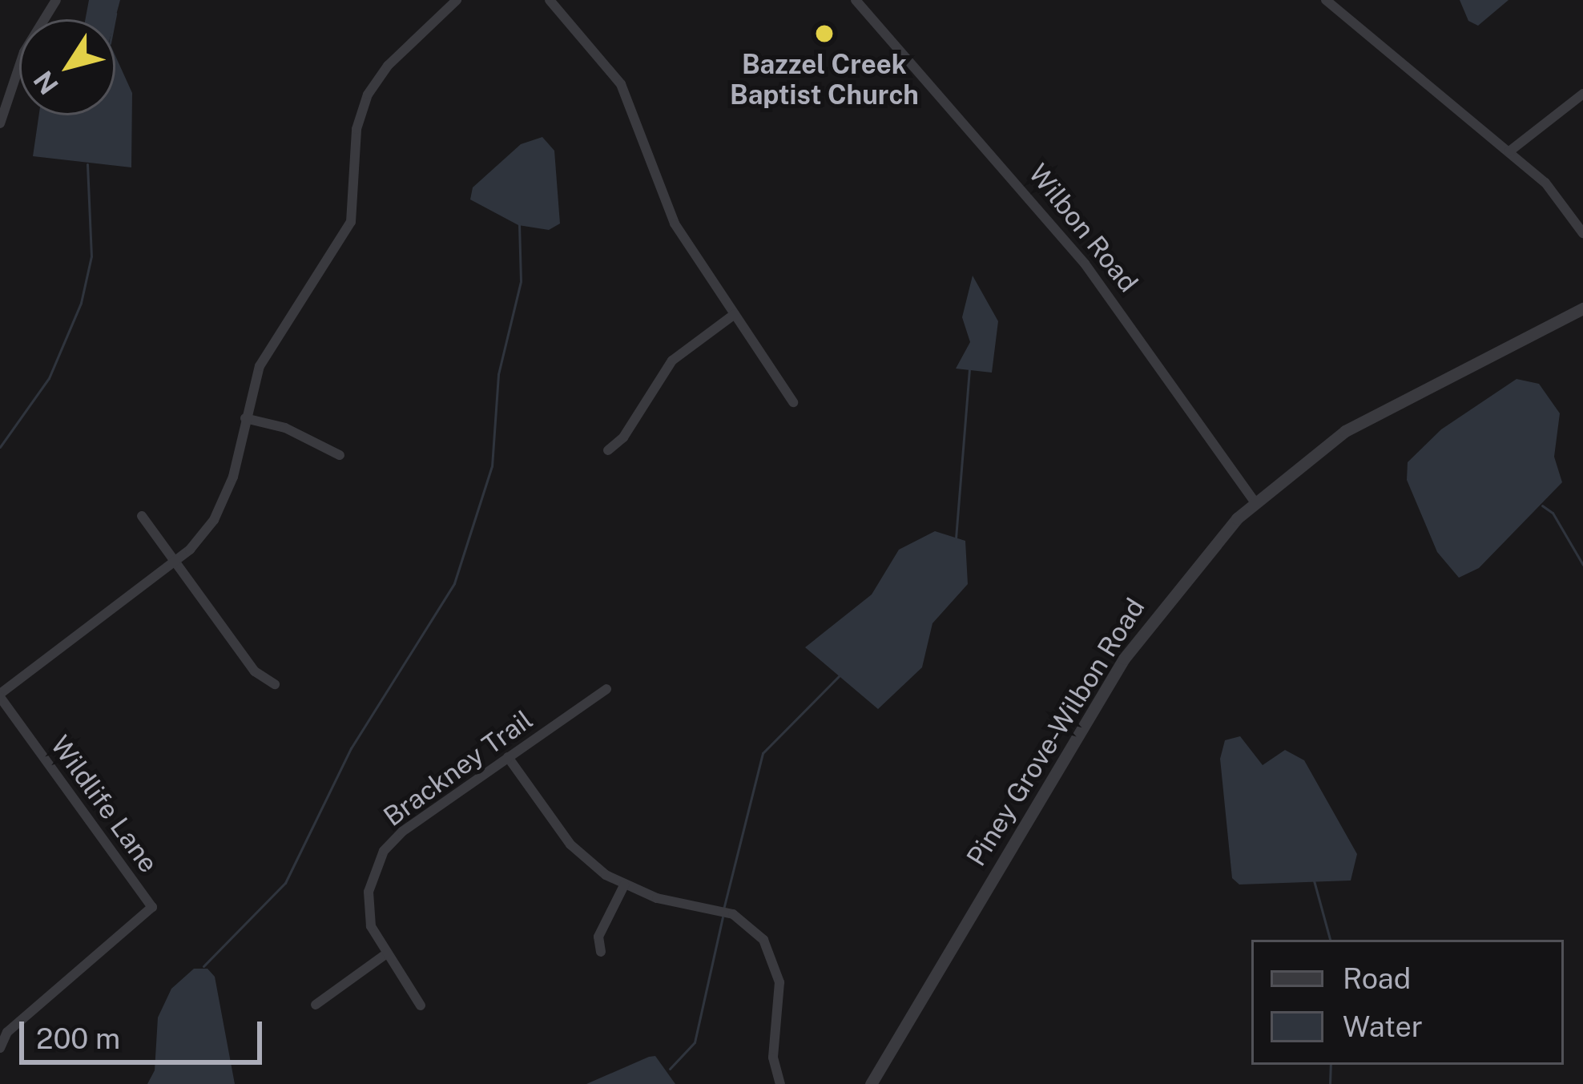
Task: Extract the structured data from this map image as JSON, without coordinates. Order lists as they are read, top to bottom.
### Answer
{
  "streets": {
    "street": [
      "Wilbon Road",
      "Piney Grove-Wilbon Road",
      "Brackney Trail",
      "Wildlife Lane"
    ]
  },
  "crossings": [
    ["Wilbon Road", "Piney Grove-Wilbon Road"]
  ],
  "places": ["Bazzel Creek Baptist Church"],
  "legend": ["Road", "Water"],
  "scale_bar": "200 m",
  "north": "bottom left"
}
